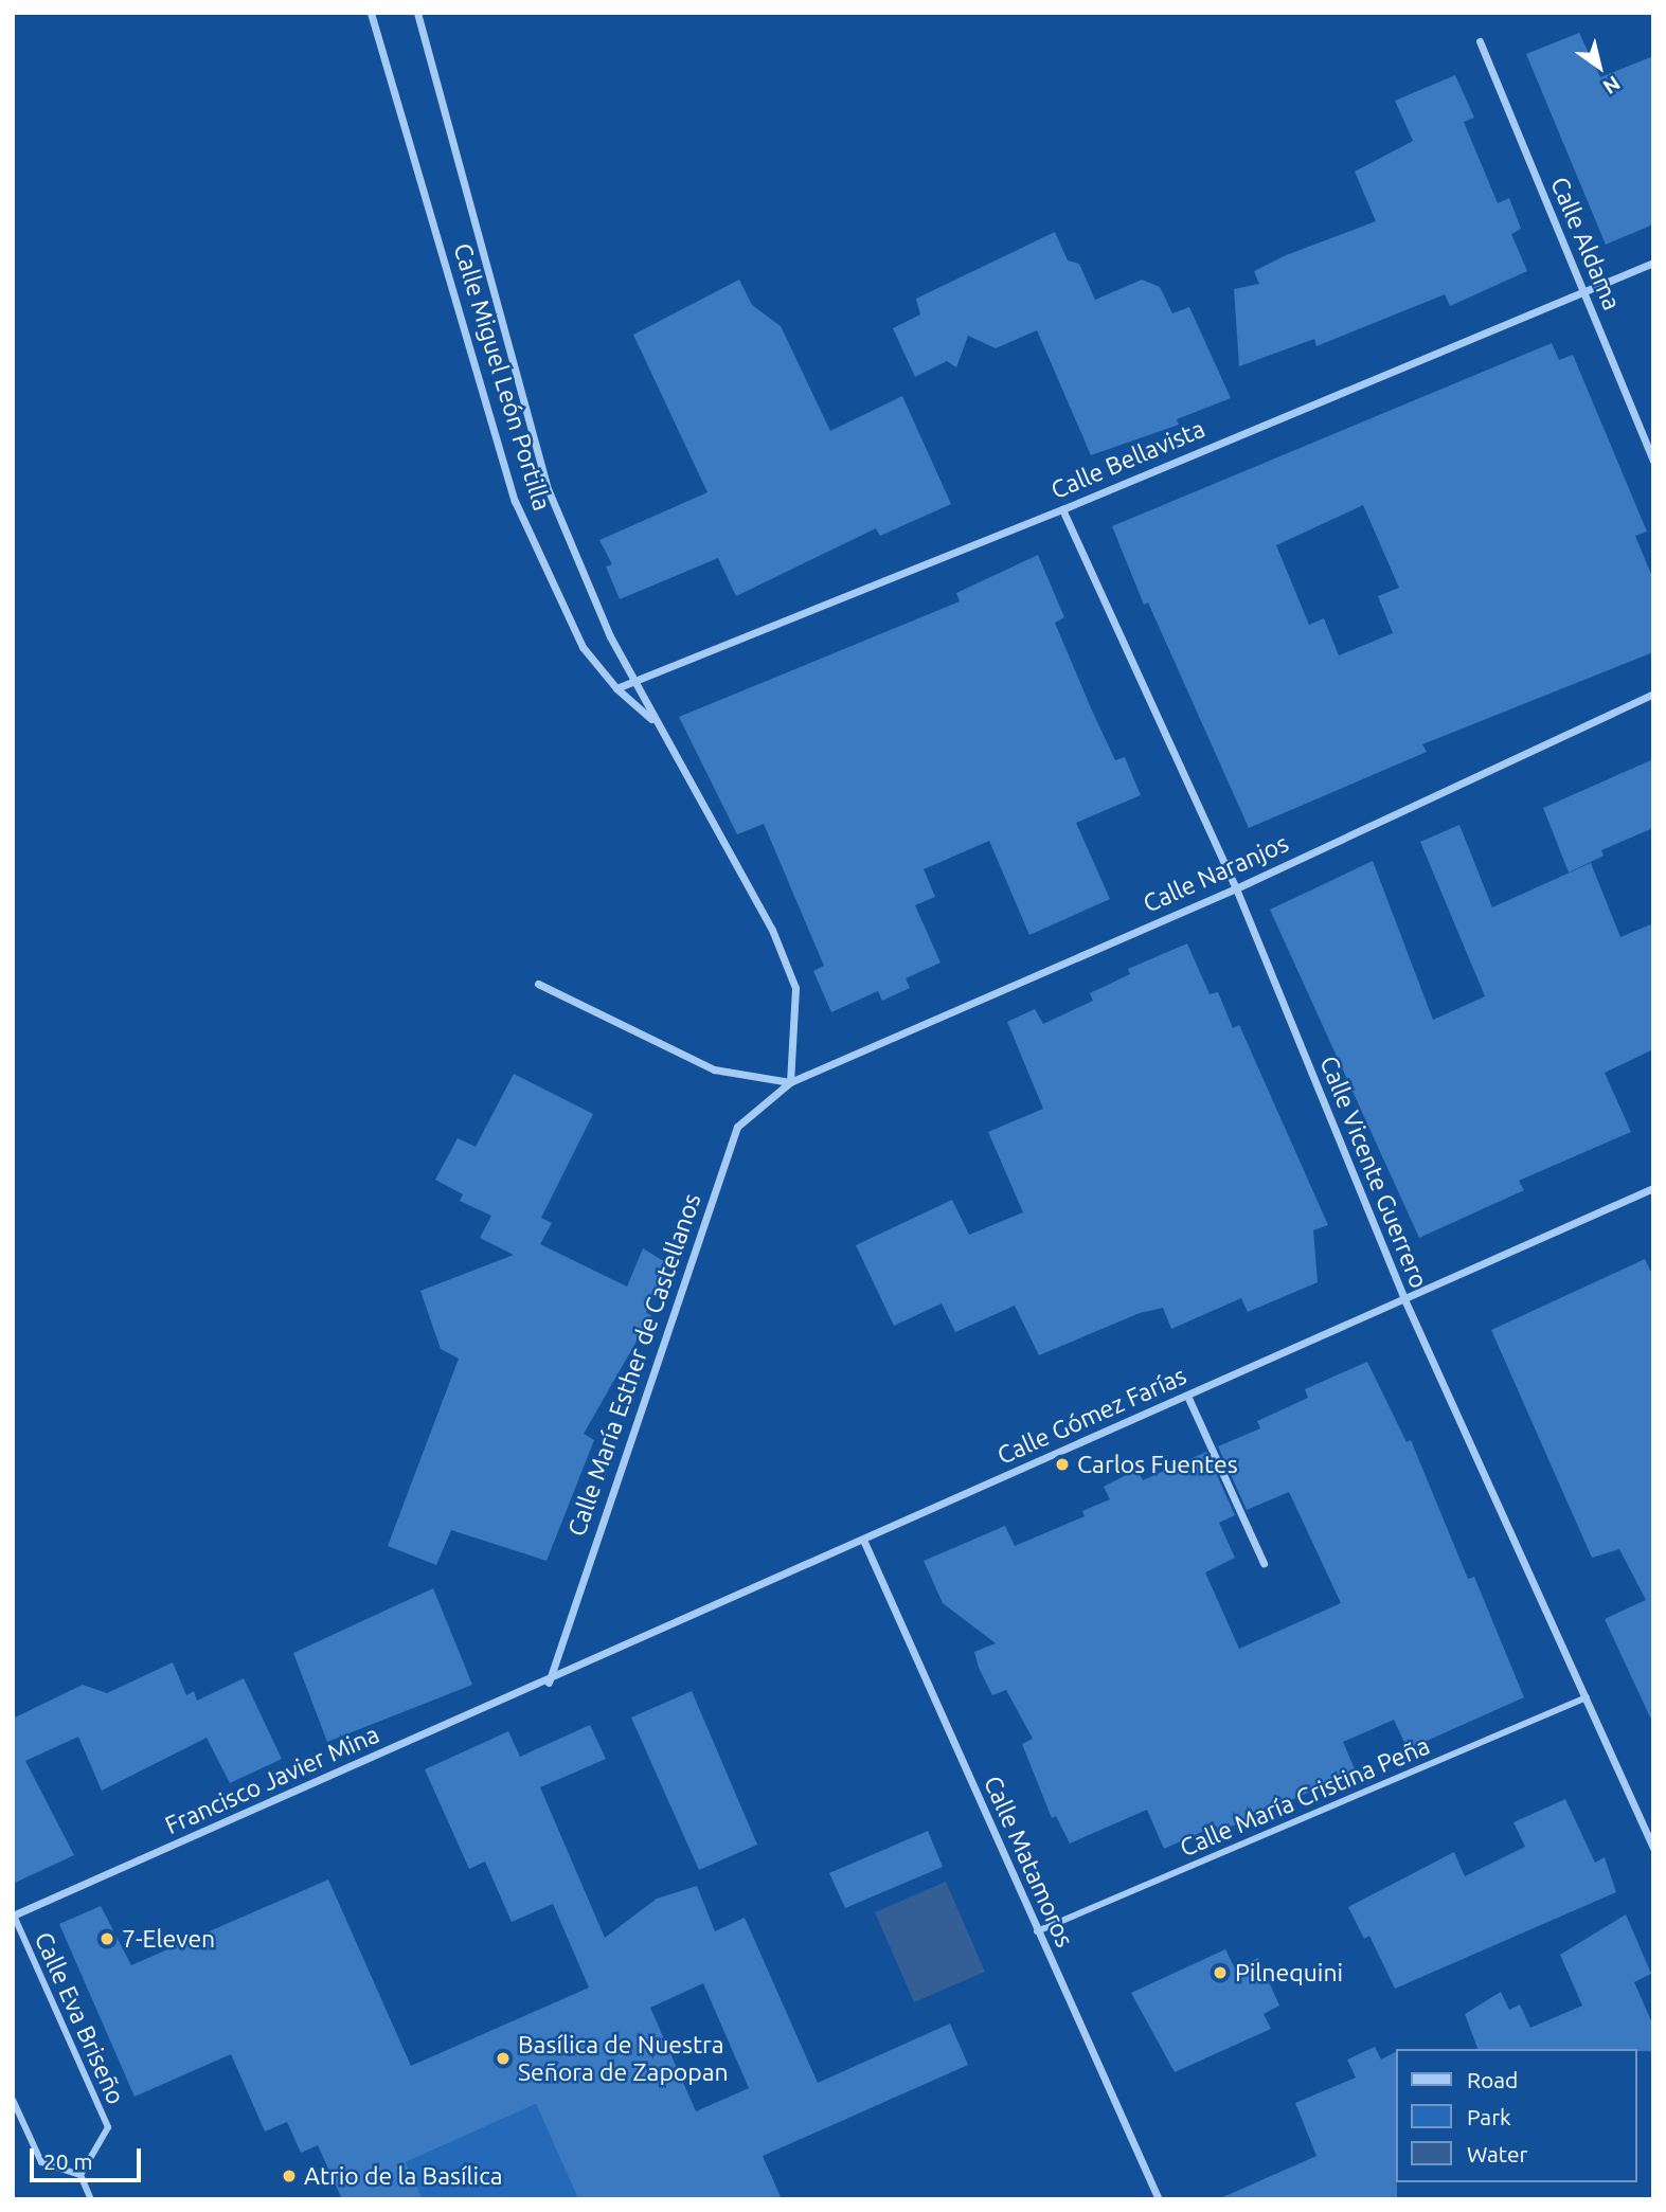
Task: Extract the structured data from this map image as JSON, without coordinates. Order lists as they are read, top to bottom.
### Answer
{
  "streets": {
    "street": [
      "Calle Aldama",
      "Calle Miguel León Portilla",
      "Calle Bellavista",
      "Calle Naranjos",
      "Calle Vicente Guerrero",
      "Calle María Esther de Castellanos",
      "Calle Gómez Farías",
      "Francisco Javier Mina",
      "Calle María Cristina Peña",
      "Calle Matamoros",
      "Calle Eva Briseño"
    ]
  },
  "crossings": [
    ["Calle Aldama", "Calle Bellavista"],
    ["Calle Miguel León Portilla", "Calle Bellavista"],
    ["Calle Miguel León Portilla", "Calle Naranjos"],
    ["Calle Miguel León Portilla", "Calle María Esther de Castellanos"],
    ["Calle Bellavista", "Calle Vicente Guerrero"],
    ["Calle Naranjos", "Calle Vicente Guerrero"],
    ["Calle Naranjos", "Calle María Esther de Castellanos"],
    ["Calle Vicente Guerrero", "Calle Gómez Farías"],
    ["Calle Vicente Guerrero", "Calle María Cristina Peña"],
    ["Calle María Esther de Castellanos", "Calle Gómez Farías"],
    ["Calle María Esther de Castellanos", "Francisco Javier Mina"],
    ["Calle Gómez Farías", "Francisco Javier Mina"],
    ["Calle Gómez Farías", "Calle Matamoros"],
    ["Francisco Javier Mina", "Calle Eva Briseño"],
    ["Calle María Cristina Peña", "Calle Matamoros"]
  ],
  "places": [
    "Carlos Fuentes",
    "7-Eleven",
    "Pilnequini",
    "Basílica de Nuestra Señora de Zapopan",
    "Atrio de la Basílica"
  ],
  "legend": ["Road", "Park", "Water"],
  "scale_bar": "20 m",
  "north": "bottom right"
}
